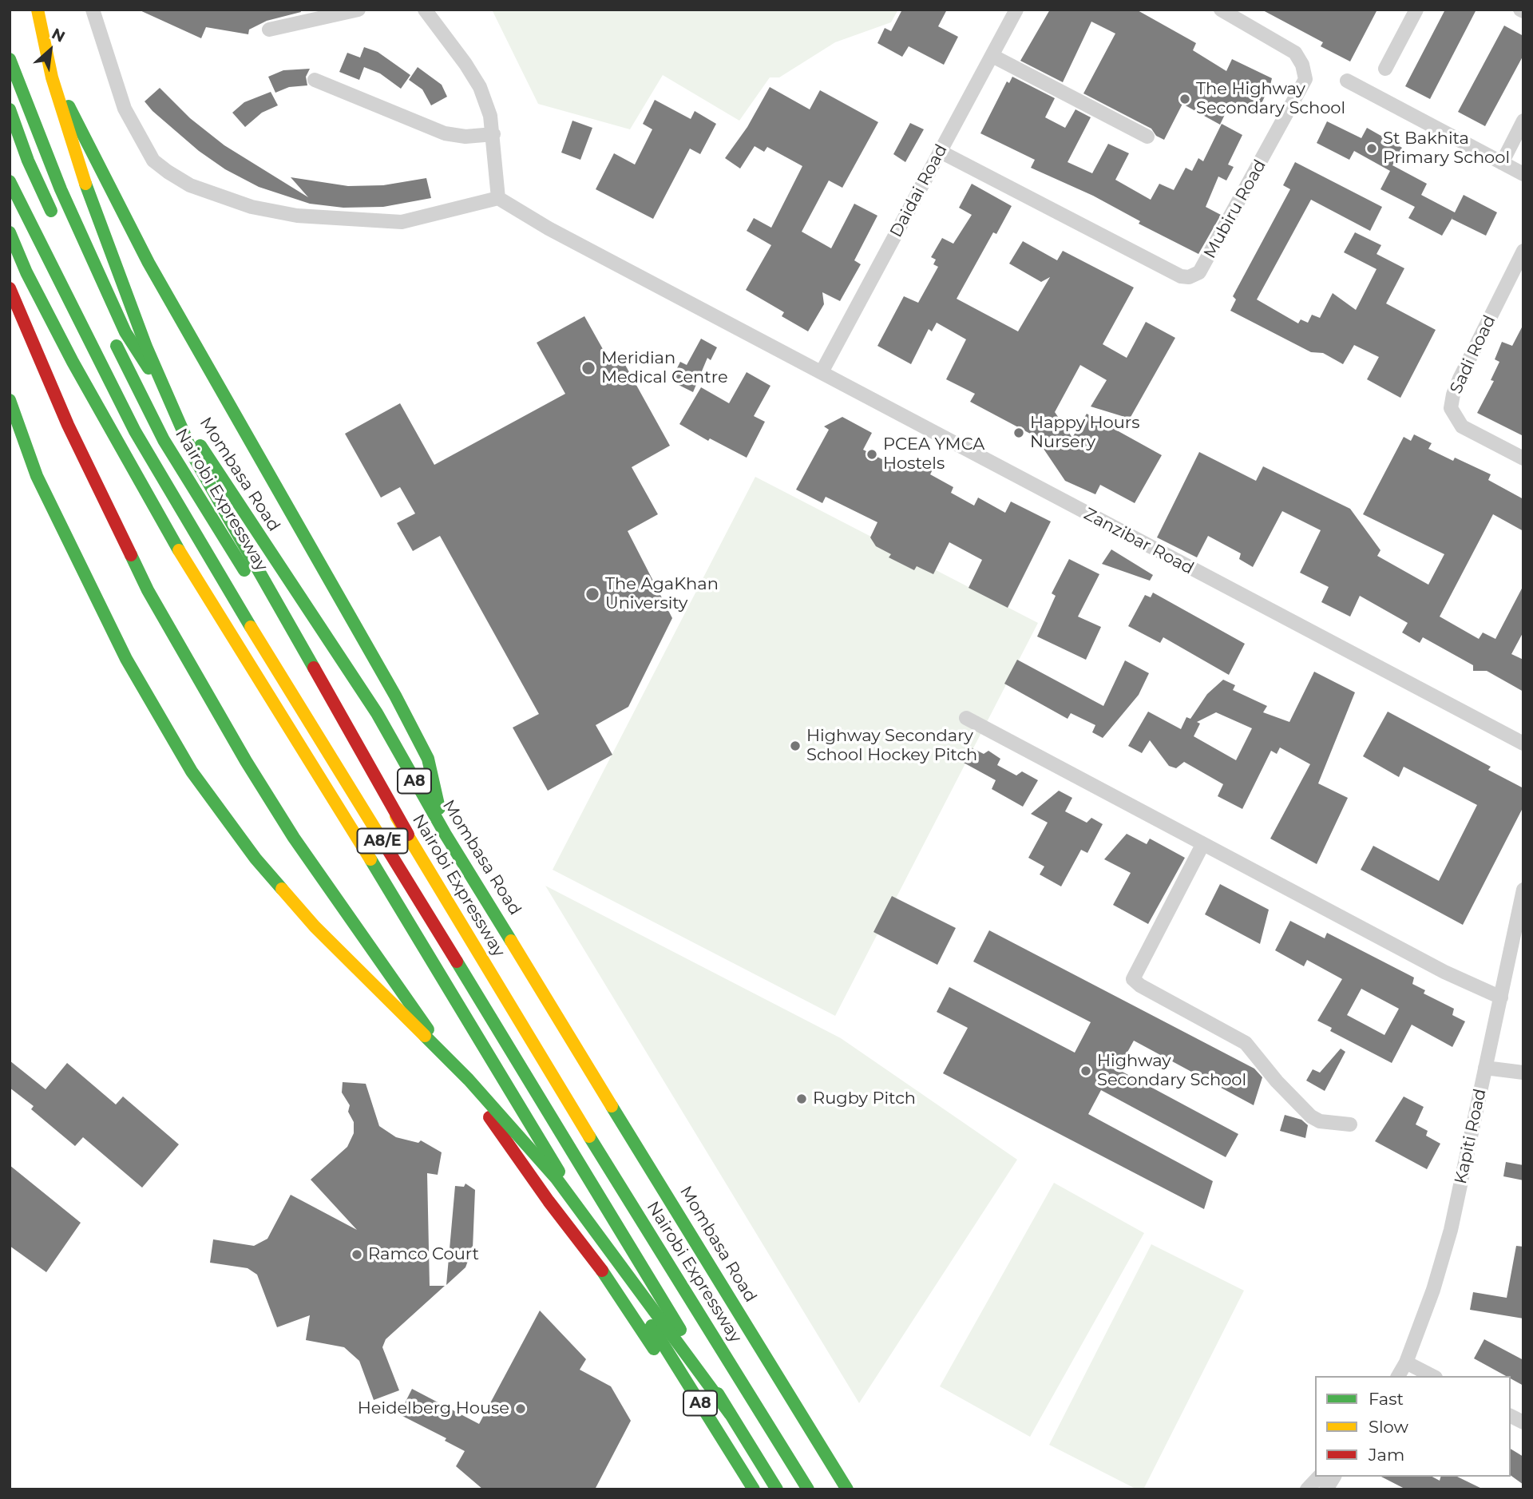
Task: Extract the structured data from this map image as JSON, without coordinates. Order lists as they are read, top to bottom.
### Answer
{
  "streets": {
    "highway": [
      "Mombasa Road",
      "Nairobi Expressway",
      "A8",
      "A8/E"
    ],
    "street": [
      "Daidai Road",
      "Mubiru Road",
      "Sadi Road",
      "Zanzibar Road",
      "Kapiti Road"
    ]
  },
  "crossings": [
    ["Daidai Road", "Mubiru Road"],
    ["Daidai Road", "Zanzibar Road"]
  ],
  "places": [
    "The Highway Secondary School",
    "St Bakhita Primary School",
    "Meridian Medical Centre",
    "Happy Hours Nursery",
    "PCEA YMCA Hostels",
    "The AgaKhan University",
    "Highway Secondary School Hockey Pitch",
    "Highway Secondary School",
    "Rugby Pitch",
    "Ramco Court",
    "Heidelberg House"
  ],
  "legend": ["Fast", "Slow", "Jam"],
  "north": "top right"
}
